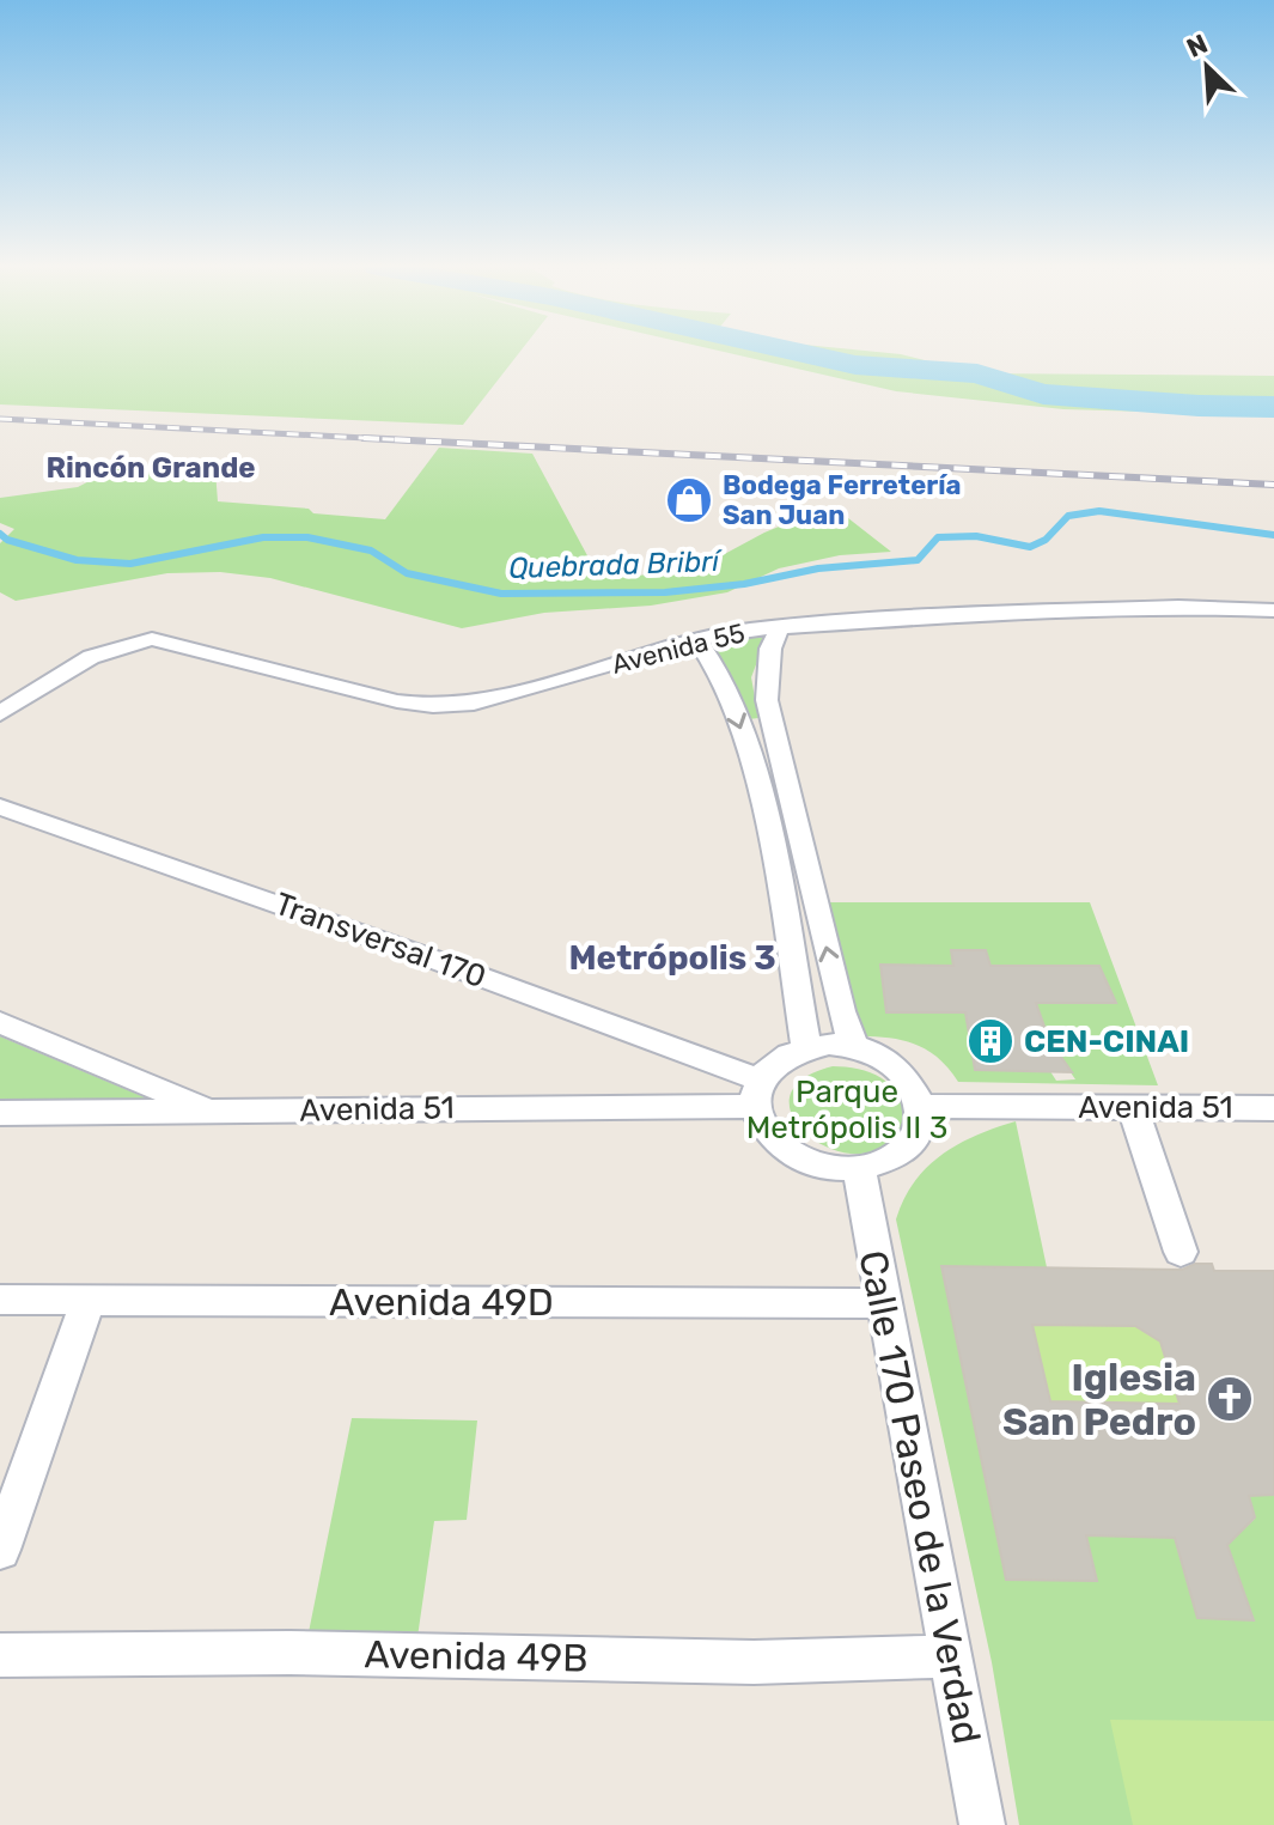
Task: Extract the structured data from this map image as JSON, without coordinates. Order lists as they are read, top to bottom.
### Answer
{
  "streets": {
    "street": [
      "Avenida 55",
      "Transversal 170",
      "Avenida 51",
      "Avenida 49D",
      "Calle 170 Paseo de la Verdad",
      "Avenida 49B"
    ]
  },
  "crossings": [
    ["Transversal 170", "Avenida 51"],
    ["Transversal 170", "Calle 170 Paseo de la Verdad"],
    ["Avenida 51", "Calle 170 Paseo de la Verdad"],
    ["Avenida 49D", "Calle 170 Paseo de la Verdad"],
    ["Calle 170 Paseo de la Verdad", "Avenida 49B"]
  ],
  "districts": ["Rincón Grande", "Metrópolis 3"],
  "water": ["Quebrada Bribrí"],
  "parks": ["Parque Metrópolis II 3"],
  "places": {
    "shop": ["Bodega Ferretería San Juan"],
    "building": ["CEN-CINAI"],
    "church": ["Iglesia San Pedro"]
  },
  "north": "top left"
}
